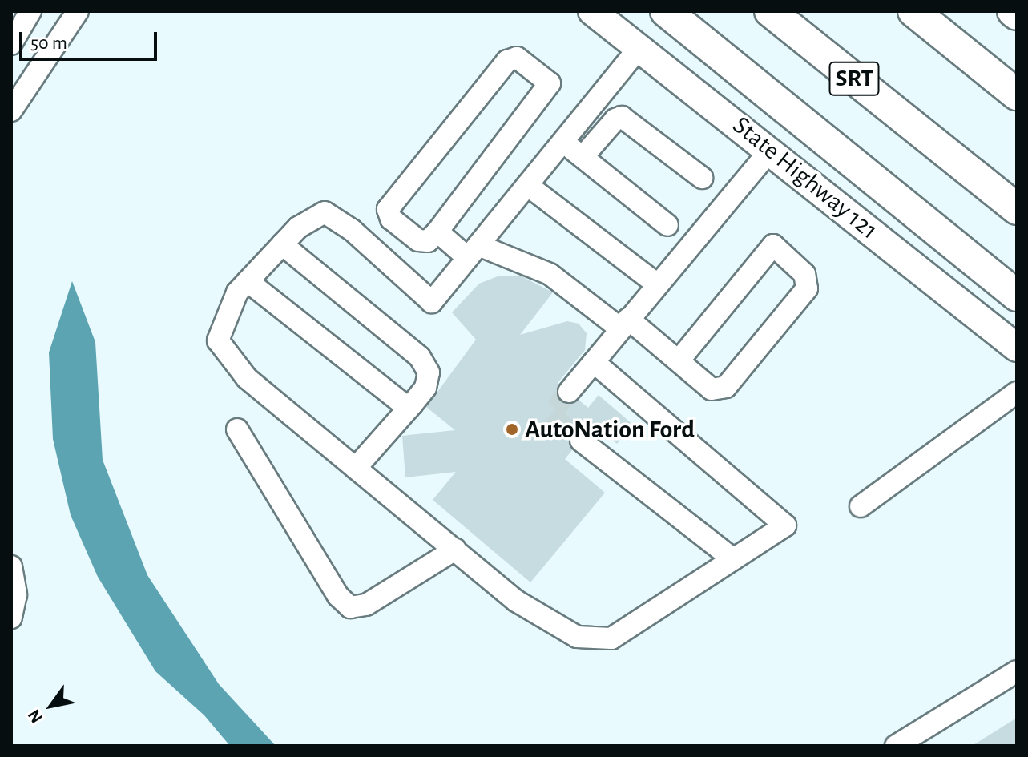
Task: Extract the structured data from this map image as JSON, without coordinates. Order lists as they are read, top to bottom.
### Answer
{
  "streets": {
    "highway": ["SRT"],
    "main road": ["State Highway 121"]
  },
  "places": ["AutoNation Ford"],
  "scale_bar": "50 m",
  "north": "bottom left"
}
